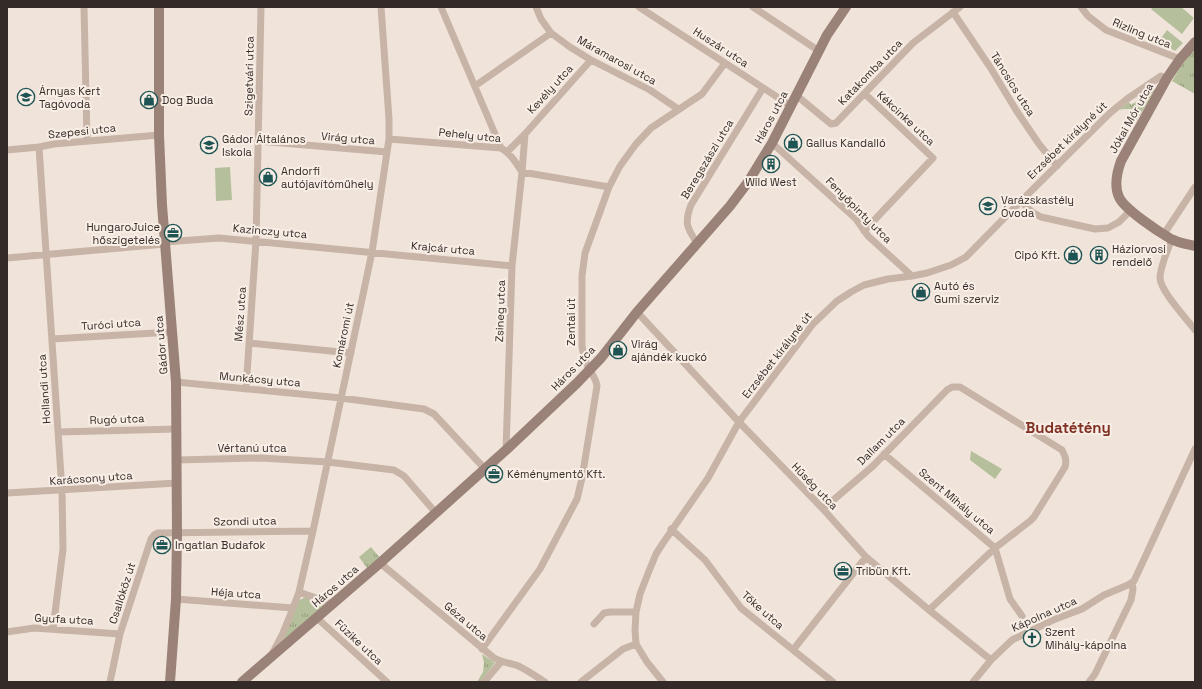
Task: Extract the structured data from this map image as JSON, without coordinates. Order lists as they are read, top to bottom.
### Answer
{
  "streets": {
    "street": [
      "Rizling utca",
      "Huszár utca",
      "Máramarosi utca",
      "Katakomba utca",
      "Szigetvári utca",
      "Táncsics utca",
      "Kevély utca",
      "Háros utca",
      "Kékcinke utca",
      "Jókai Mór utca",
      "Szepesi utca",
      "Pehely utca",
      "Virág utca",
      "Erzsébet királyné út",
      "Beregszászi utca",
      "Fenyőpinty utca",
      "Kazinczy utca",
      "Krajcár utca",
      "Zsineg utca",
      "Mész utca",
      "Zentai út",
      "Turóci utca",
      "Komáromi út",
      "Gádor utca",
      "Munkácsy utca",
      "Hollandi utca",
      "Rugó utca",
      "Dallam utca",
      "Vértanú utca",
      "Karácsony utca",
      "Hűség utca",
      "Szent Mihály utca",
      "Szondi utca",
      "Csallóköz út",
      "Héja utca",
      "Tőke utca",
      "Kápolna utca",
      "Gyufa utca",
      "Géza utca",
      "Füzike utca"
    ]
  },
  "crossings": [
    ["Rizling utca", "Jókai Mór utca"],
    ["Huszár utca", "Háros utca"],
    ["Huszár utca", "Beregszászi utca"],
    ["Huszár utca", "Zentai út"],
    ["Máramarosi utca", "Kevély utca"],
    ["Máramarosi utca", "Zentai út"],
    ["Katakomba utca", "Táncsics utca"],
    ["Katakomba utca", "Háros utca"],
    ["Katakomba utca", "Kékcinke utca"],
    ["Szigetvári utca", "Virág utca"],
    ["Szigetvári utca", "Kazinczy utca"],
    ["Szigetvári utca", "Mész utca"],
    ["Táncsics utca", "Erzsébet királyné út"],
    ["Kevély utca", "Pehely utca"],
    ["Háros utca", "Beregszászi utca"],
    ["Háros utca", "Fenyőpinty utca"],
    ["Háros utca", "Zsineg utca"],
    ["Háros utca", "Zentai út"],
    ["Háros utca", "Komáromi út"],
    ["Háros utca", "Munkácsy utca"],
    ["Háros utca", "Vértanú utca"],
    ["Háros utca", "Hűség utca"],
    ["Háros utca", "Géza utca"],
    ["Háros utca", "Füzike utca"],
    ["Kékcinke utca", "Fenyőpinty utca"],
    ["Jókai Mór utca", "Erzsébet királyné út"],
    ["Szepesi utca", "Gádor utca"],
    ["Szepesi utca", "Hollandi utca"],
    ["Pehely utca", "Zsineg utca"],
    ["Pehely utca", "Komáromi út"],
    ["Virág utca", "Komáromi út"],
    ["Erzsébet királyné út", "Fenyőpinty utca"],
    ["Erzsébet királyné út", "Hűség utca"],
    ["Erzsébet királyné út", "Tőke utca"],
    ["Kazinczy utca", "Krajcár utca"],
    ["Kazinczy utca", "Mész utca"],
    ["Kazinczy utca", "Komáromi út"],
    ["Kazinczy utca", "Gádor utca"],
    ["Kazinczy utca", "Hollandi utca"],
    ["Krajcár utca", "Zsineg utca"],
    ["Krajcár utca", "Komáromi út"],
    ["Mész utca", "Munkácsy utca"],
    ["Zentai út", "Géza utca"],
    ["Turóci utca", "Gádor utca"],
    ["Turóci utca", "Hollandi utca"],
    ["Komáromi út", "Munkácsy utca"],
    ["Komáromi út", "Vértanú utca"],
    ["Komáromi út", "Szondi utca"],
    ["Komáromi út", "Héja utca"],
    ["Gádor utca", "Munkácsy utca"],
    ["Gádor utca", "Rugó utca"],
    ["Gádor utca", "Vértanú utca"],
    ["Gádor utca", "Karácsony utca"],
    ["Gádor utca", "Szondi utca"],
    ["Gádor utca", "Csallóköz út"],
    ["Gádor utca", "Héja utca"],
    ["Hollandi utca", "Rugó utca"],
    ["Hollandi utca", "Karácsony utca"],
    ["Hollandi utca", "Gyufa utca"],
    ["Dallam utca", "Hűség utca"],
    ["Dallam utca", "Szent Mihály utca"],
    ["Hűség utca", "Kápolna utca"],
    ["Szondi utca", "Csallóköz út"],
    ["Csallóköz út", "Gyufa utca"]
  ],
  "districts": ["Budatétény"],
  "places": {
    "school or university": ["Árnyas Kert Tagóvoda", "Gádor Általános Iskola", "Varázskastély Óvoda"],
    "shop": [
      "Dog Buda",
      "Gallus Kandalló",
      "Andorfi autójavítóműhely",
      "Cipó Kft.",
      "Autó és Gumi szerviz",
      "Virág ajándék kuckó"
    ],
    "building": ["Wild West", "Háziorvosi rendelő"],
    "office": [
      "HungaroJuice hőszigetelés",
      "Kéménymentő Kft.",
      "Ingatlan Budafok",
      "Tribün Kft."
    ],
    "church": ["Szent Mihály-kápolna"]
  }
}
